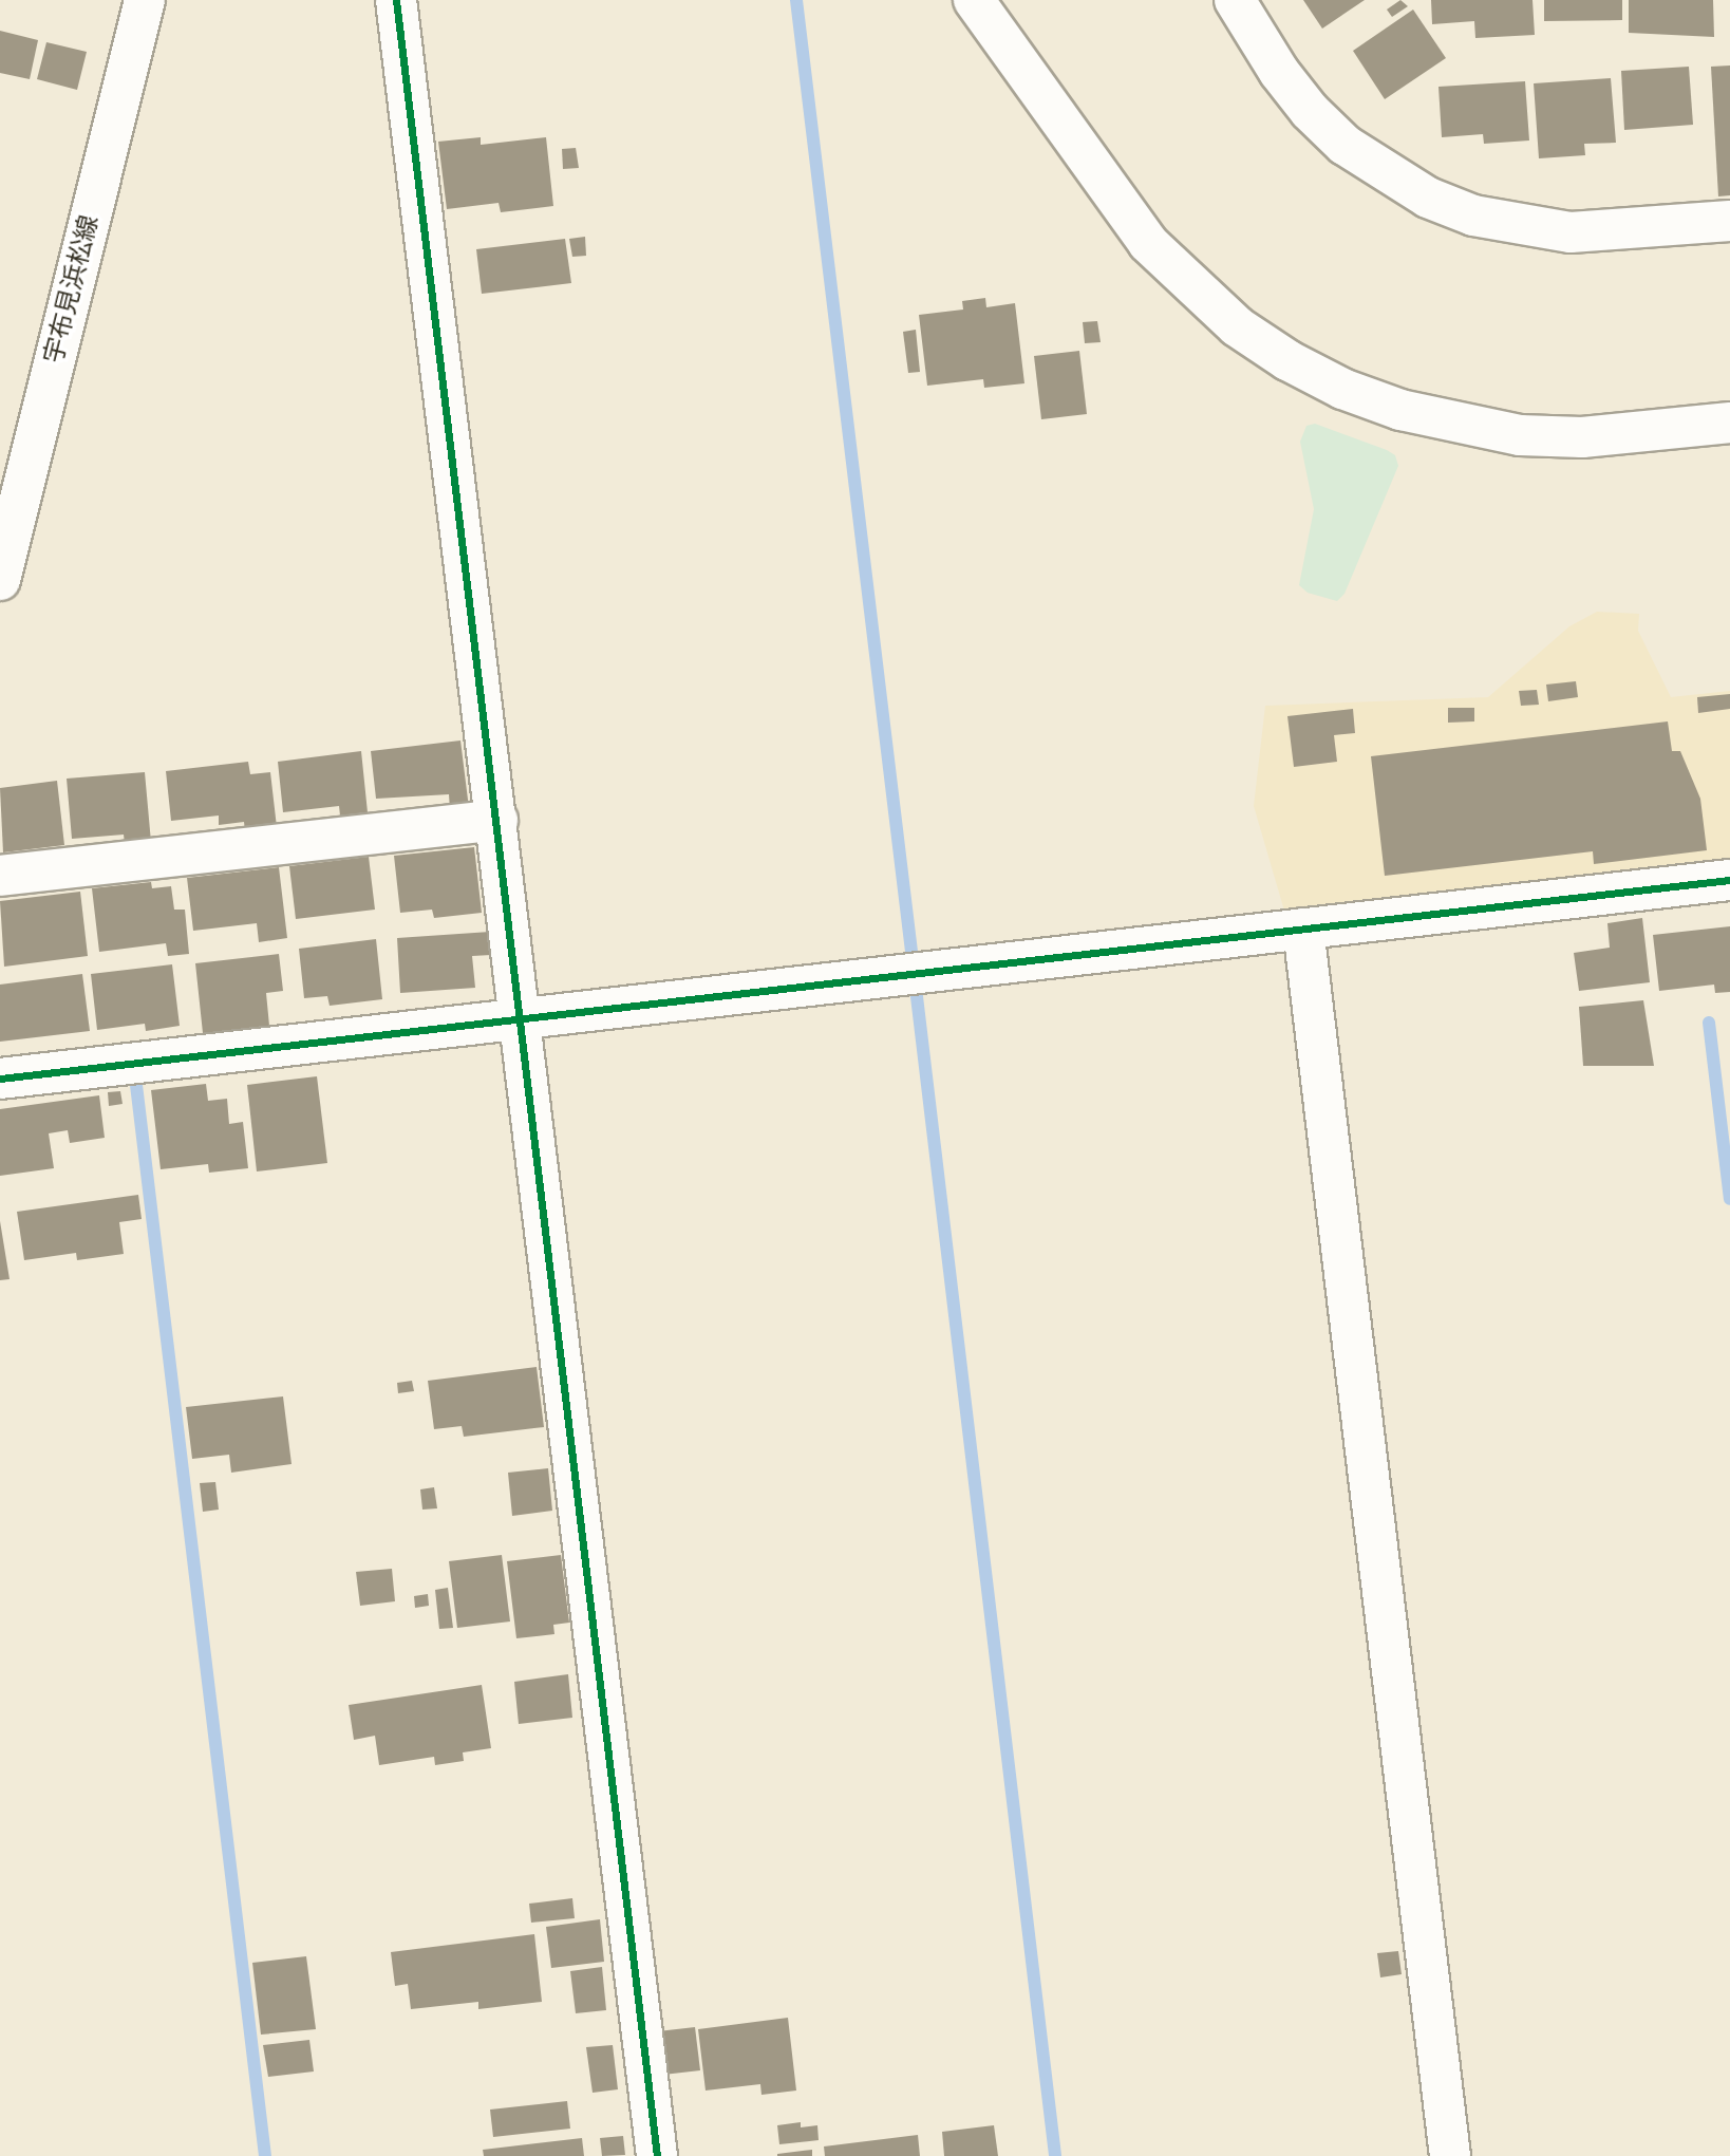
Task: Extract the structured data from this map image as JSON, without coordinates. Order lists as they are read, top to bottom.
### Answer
{
  "streets": {
    "street": ["宇布見浜松線"]
  }
}
